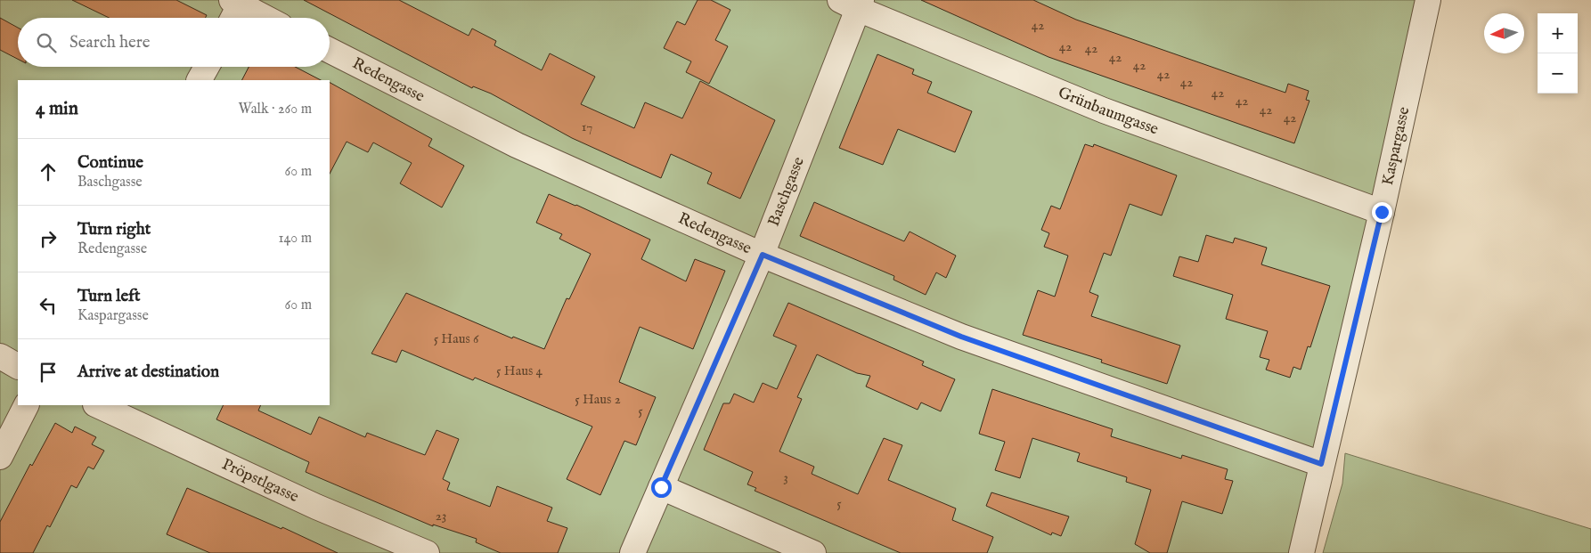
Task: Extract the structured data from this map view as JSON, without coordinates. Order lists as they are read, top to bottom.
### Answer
{
  "streets": {
    "street": [
      "Redengasse",
      "Grünbaumgasse",
      "Kaspargasse",
      "Baschgasse",
      "Pröpstlgasse"
    ]
  },
  "crossings": [
    ["Redengasse", "Kaspargasse"],
    ["Redengasse", "Baschgasse"],
    ["Grünbaumgasse", "Kaspargasse"],
    ["Grünbaumgasse", "Baschgasse"]
  ],
  "house_numbers": [
    "42",
    "42",
    "42",
    "42",
    "42",
    "42",
    "42",
    "42",
    "42",
    "42",
    "42",
    "17",
    "5 Haus 6",
    "5 Haus 4",
    "5 Haus 2",
    "5",
    "3",
    "5",
    "23"
  ],
  "north": "left",
  "page": {
    "map_buttons": ["+", "−"],
    "search": "Search here",
    "heading": ["4 min", "Walk · 260 m"],
    "list": [
      ["Continue", "Baschgasse", "60 m"],
      ["Turn right", "Redengasse", "140 m"],
      ["Turn left", "Kaspargasse", "60 m"],
      "Arrive at destination"
    ]
  }
}
